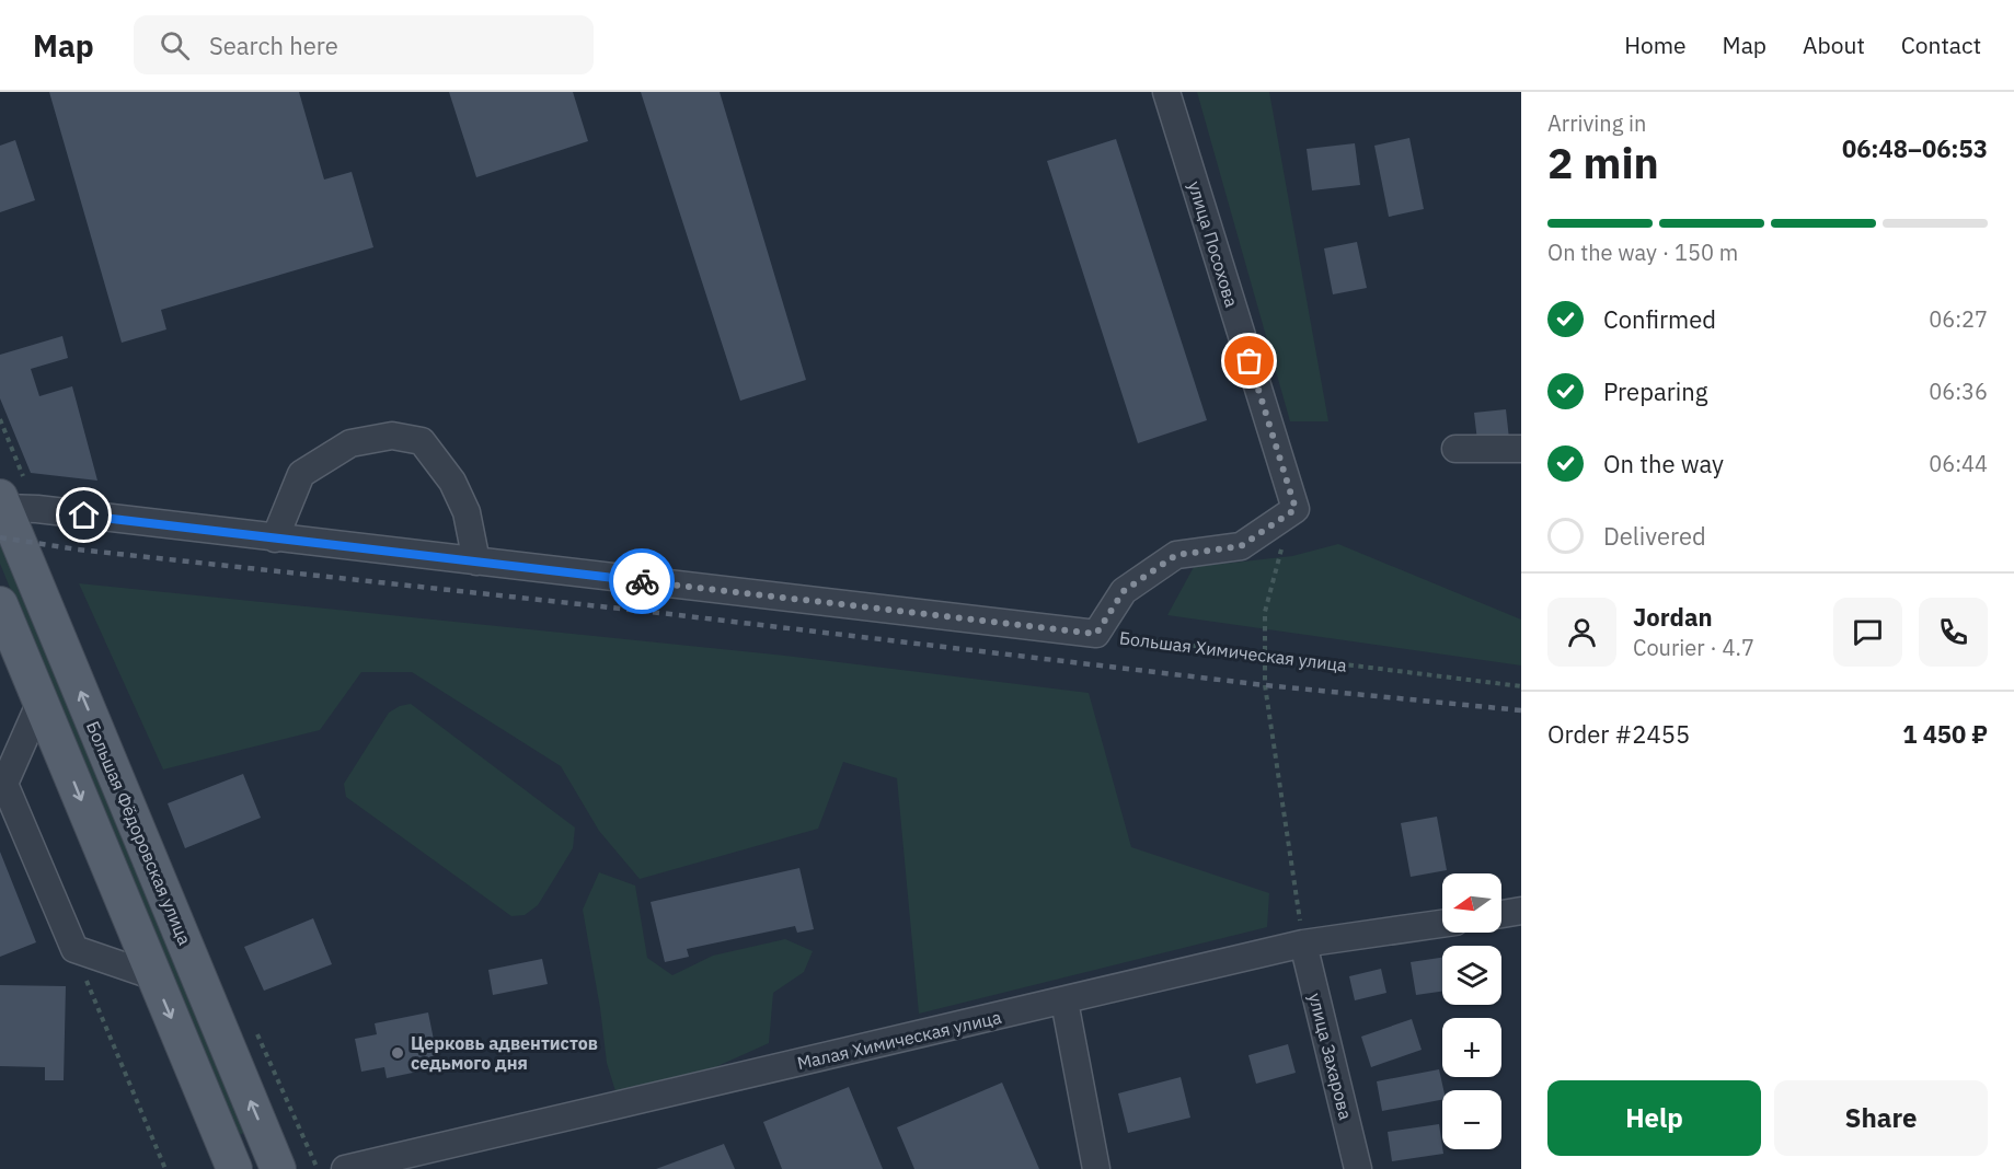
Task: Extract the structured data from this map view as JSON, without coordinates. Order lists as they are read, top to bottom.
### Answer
{
  "streets": {
    "main road": ["Большая Фёдоровская улица"],
    "street": [
      "улица Посохова",
      "Большая Химическая улица",
      "Малая Химическая улица",
      "улица Захарова"
    ]
  },
  "crossings": [
    ["Большая Химическая улица", "Большая Фёдоровская улица"],
    ["Малая Химическая улица", "улица Захарова"]
  ],
  "places": ["Церковь адвентистов седьмого дня"],
  "north": "left",
  "page": {
    "header": "Map",
    "search": "Search here",
    "nav": [
      "Home",
      "Map",
      "About",
      "Contact"
    ],
    "heading": ["2 min", "Arriving in", "06:48–06:53"],
    "panel": [
      "Jordan",
      "Courier · 4.7",
      "Order #2455",
      "1 450 ₽"
    ],
    "bar": "On the way · 150 m",
    "list": [
      ["Confirmed", "06:27"],
      ["Preparing", "06:36"],
      ["On the way", "06:44"],
      "Delivered"
    ],
    "map_buttons": ["+", "−"],
    "buttons": ["Help", "Share"]
  }
}
